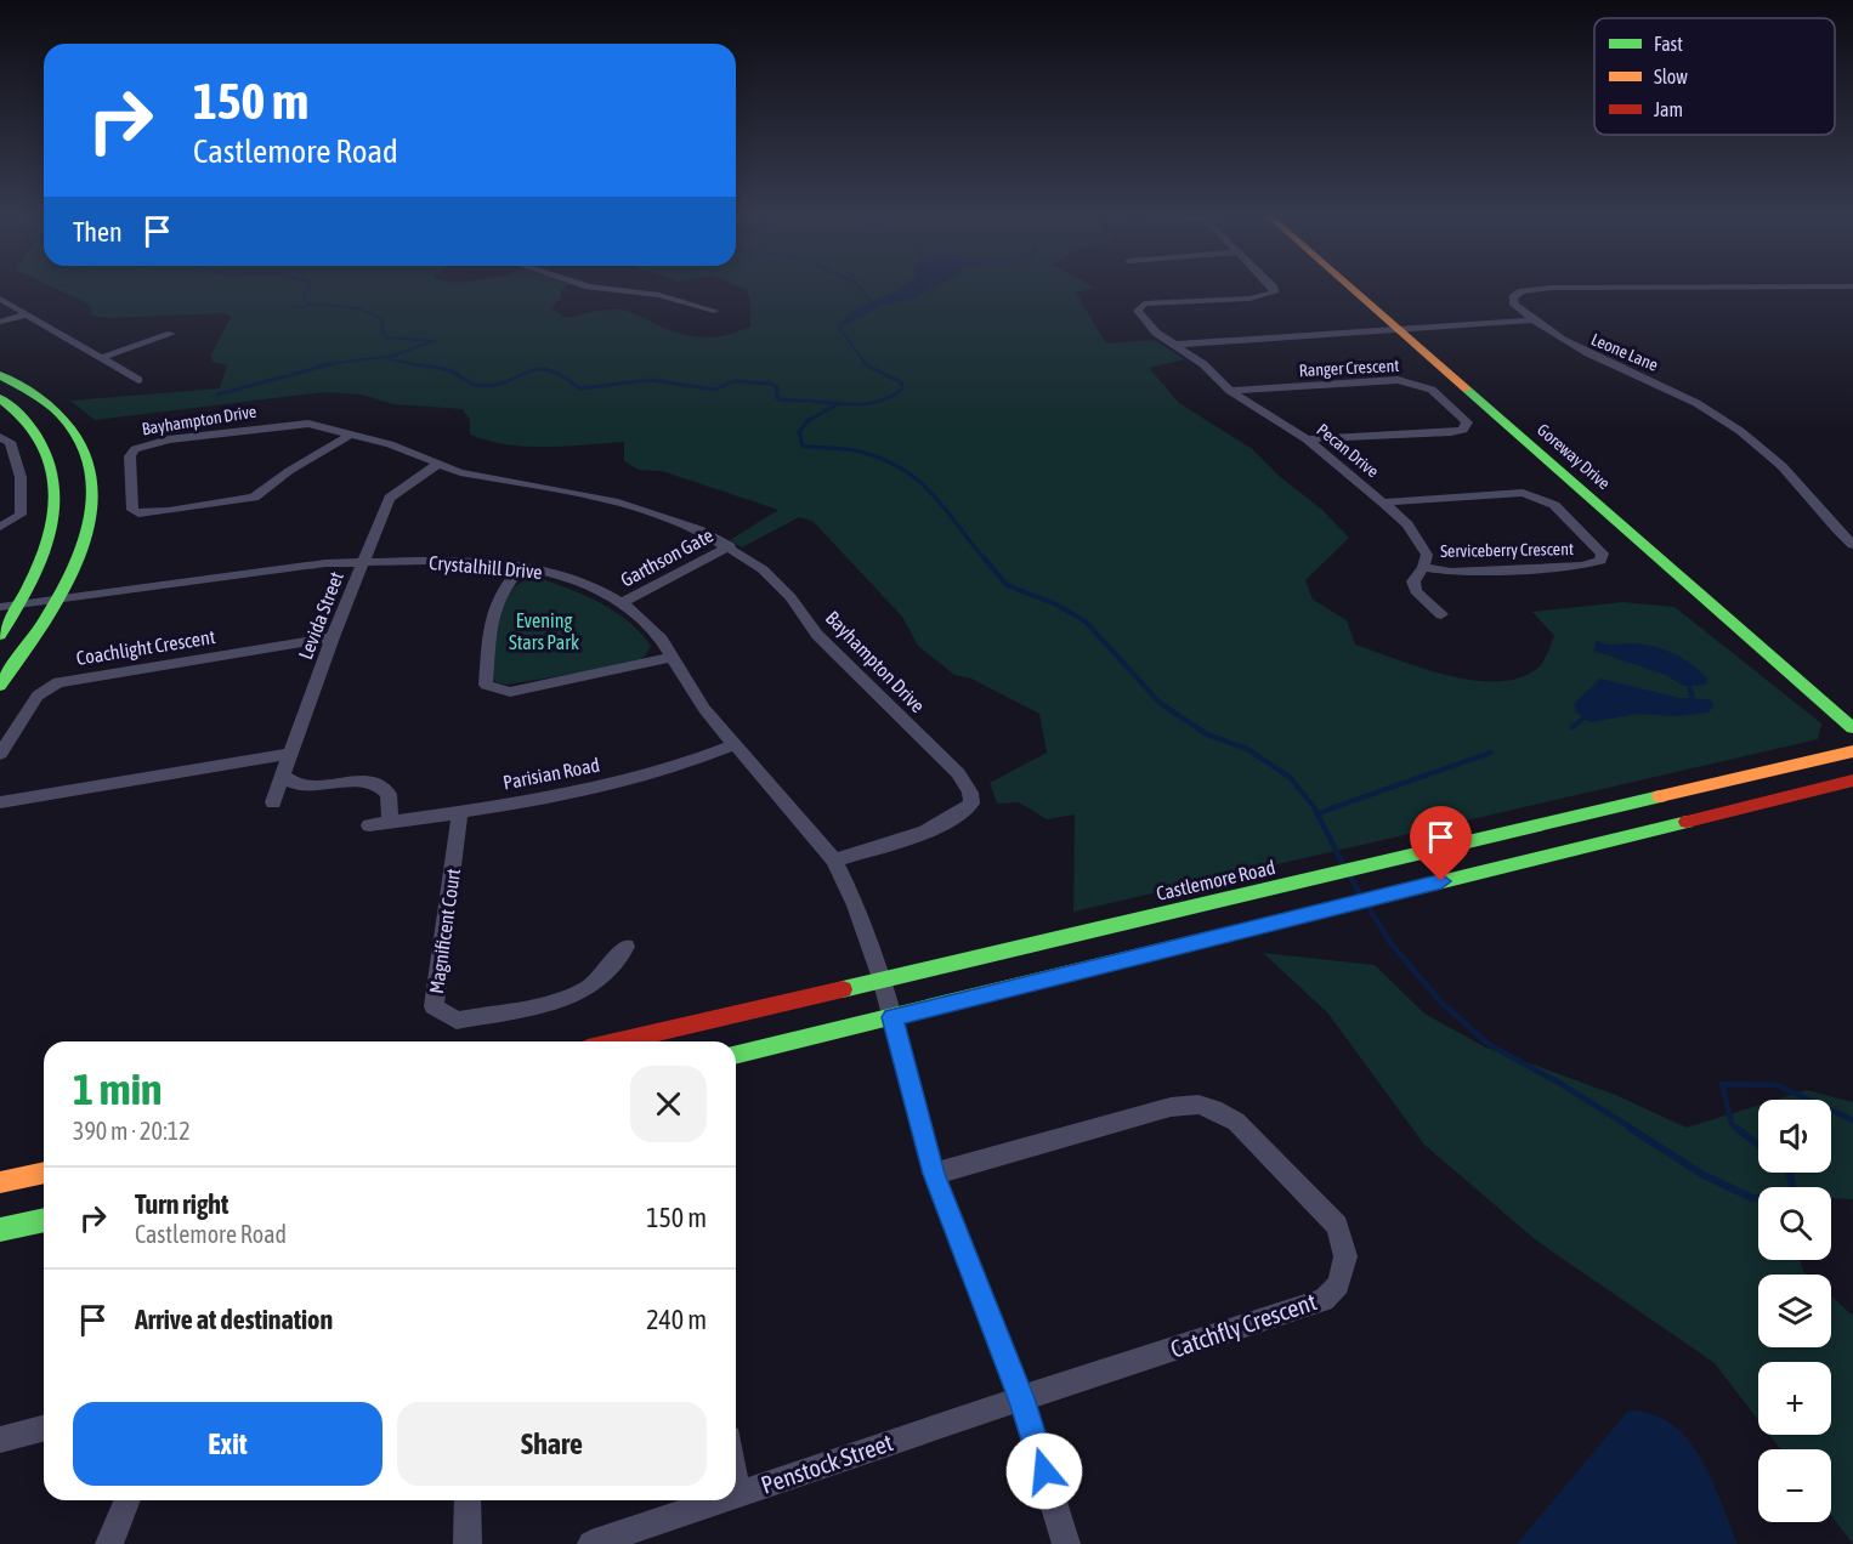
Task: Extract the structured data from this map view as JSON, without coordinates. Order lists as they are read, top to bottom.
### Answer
{
  "streets": {
    "main road": ["Goreway Drive", "Castlemore Road"],
    "street": [
      "Leone Lane",
      "Ranger Crescent",
      "Bayhampton Drive",
      "Pecan Drive",
      "Serviceberry Crescent",
      "Garthson Gate",
      "Crystalhill Drive",
      "Levida Street",
      "Coachlight Crescent",
      "Parisian Road",
      "Magnificent Court",
      "Catchfly Crescent",
      "Penstock Street"
    ]
  },
  "crossings": [
    ["Ranger Crescent", "Pecan Drive"],
    ["Bayhampton Drive", "Garthson Gate"],
    ["Bayhampton Drive", "Crystalhill Drive"],
    ["Bayhampton Drive", "Levida Street"],
    ["Pecan Drive", "Serviceberry Crescent"],
    ["Garthson Gate", "Crystalhill Drive"],
    ["Crystalhill Drive", "Levida Street"],
    ["Crystalhill Drive", "Parisian Road"],
    ["Crystalhill Drive", "Castlemore Road"],
    ["Crystalhill Drive", "Catchfly Crescent"],
    ["Crystalhill Drive", "Penstock Street"],
    ["Levida Street", "Coachlight Crescent"],
    ["Parisian Road", "Magnificent Court"],
    ["Catchfly Crescent", "Penstock Street"]
  ],
  "parks": ["Evening Stars Park"],
  "legend": ["Fast", "Slow", "Jam"],
  "page": {
    "turn": ["150 m", "Castlemore Road"],
    "then": "Then",
    "heading": ["1 min", "390 m · 20:12"],
    "map_buttons": ["+", "−"],
    "list": [
      {
        "name": "Turn right",
        "note": "Castlemore Road",
        "value": "150 m"
      },
      {
        "name": "Arrive at destination",
        "value": "240 m"
      }
    ],
    "buttons": ["Exit", "Share"]
  }
}
